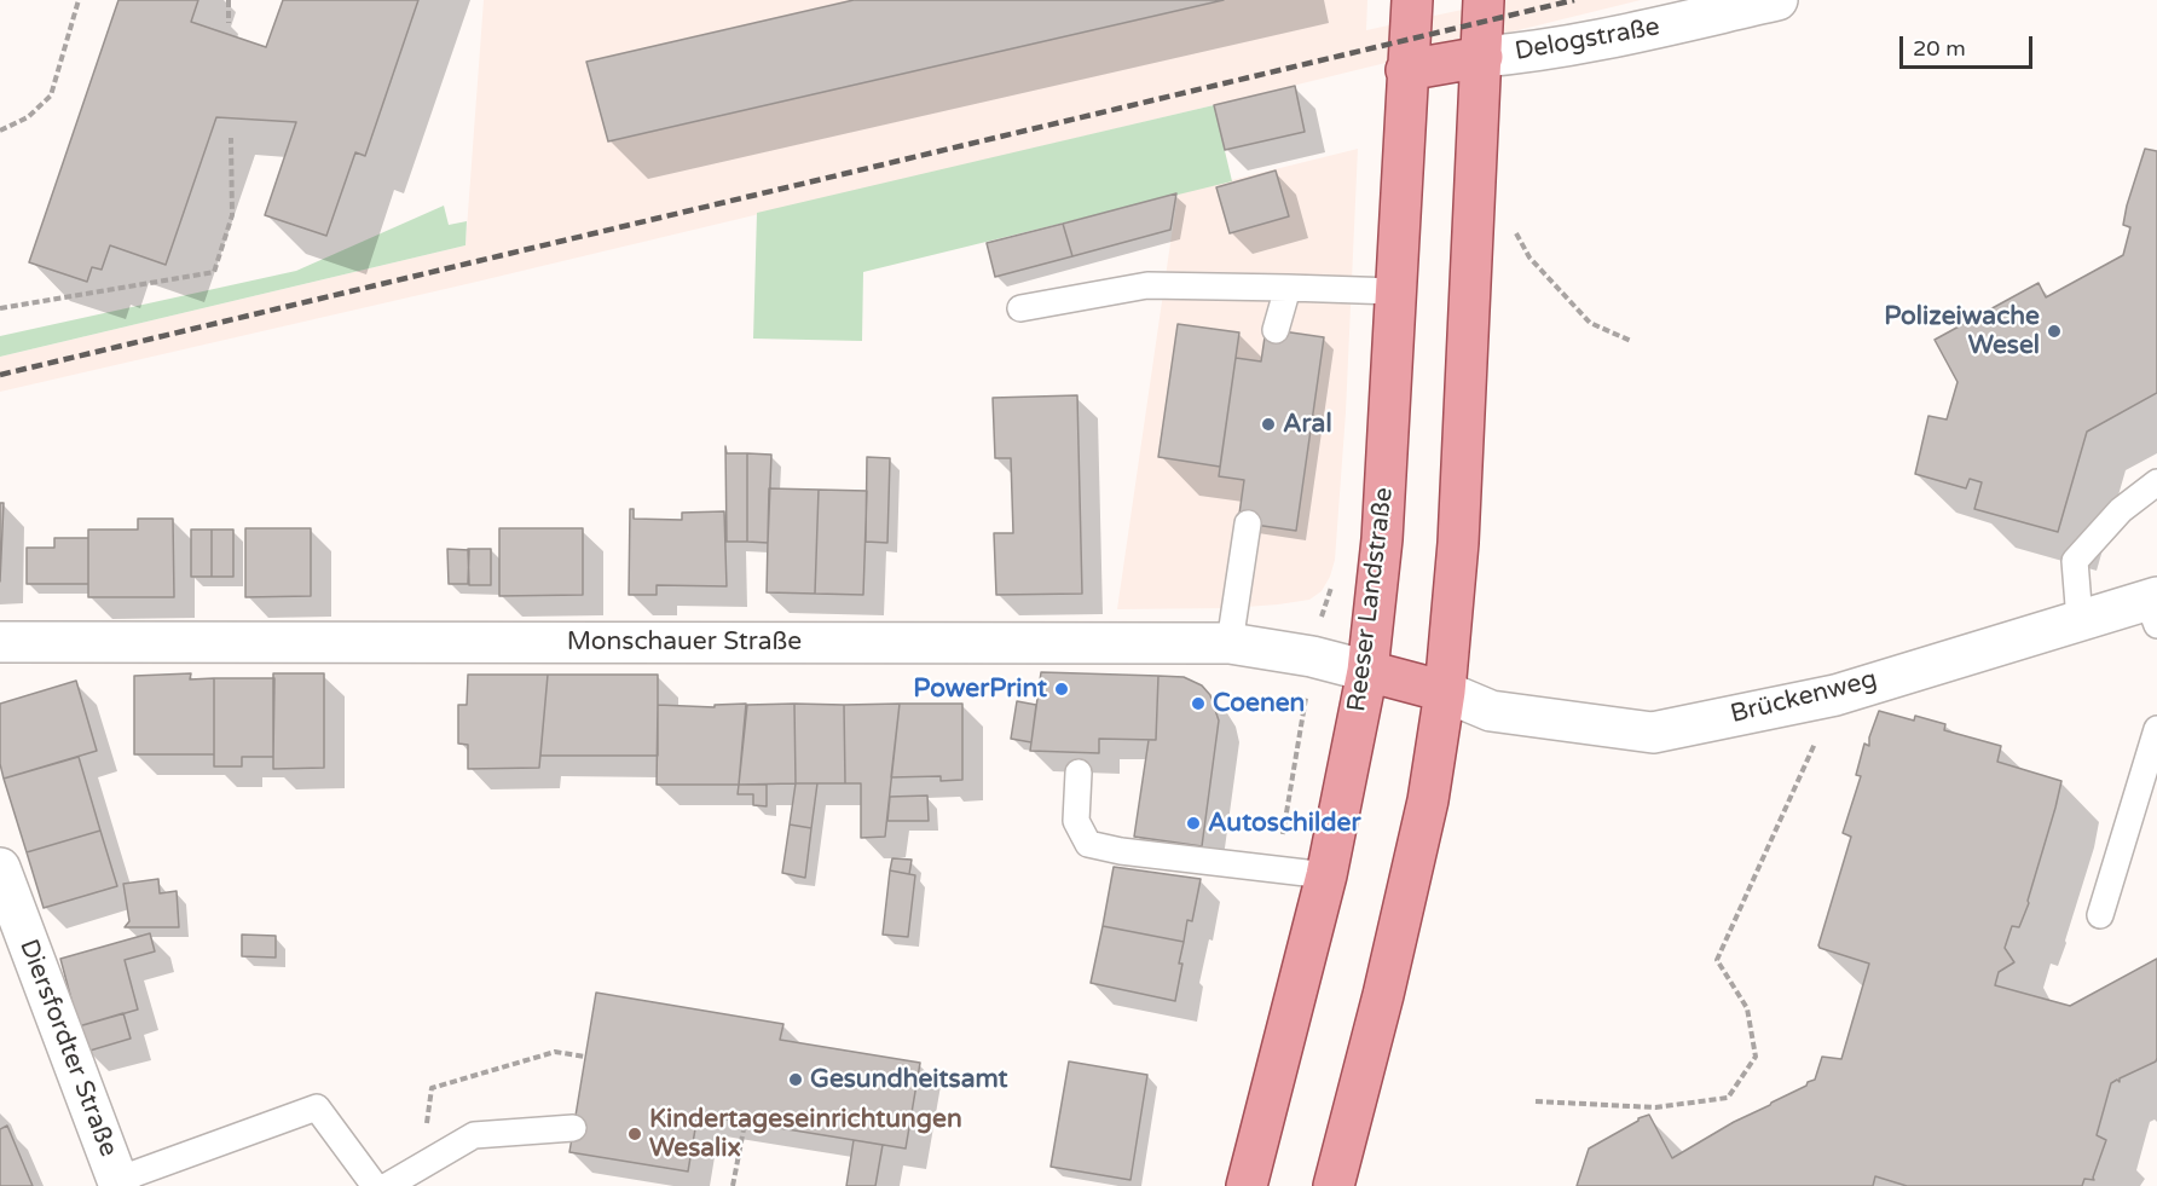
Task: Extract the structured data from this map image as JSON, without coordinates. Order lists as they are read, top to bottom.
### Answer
{
  "streets": {
    "main road": ["Reeser Landstraße"],
    "street": [
      "Delogstraße",
      "Monschauer Straße",
      "Brückenweg",
      "Diersfordter Straße"
    ]
  },
  "crossings": [
    ["Reeser Landstraße", "Monschauer Straße"]
  ],
  "places": [
    "Polizeiwache Wesel",
    "Aral",
    "PowerPrint",
    "Coenen",
    "Autoschilder",
    "Gesundheitsamt",
    "Kindertageseinrichtungen Wesalix"
  ],
  "scale_bar": "20 m"
}
